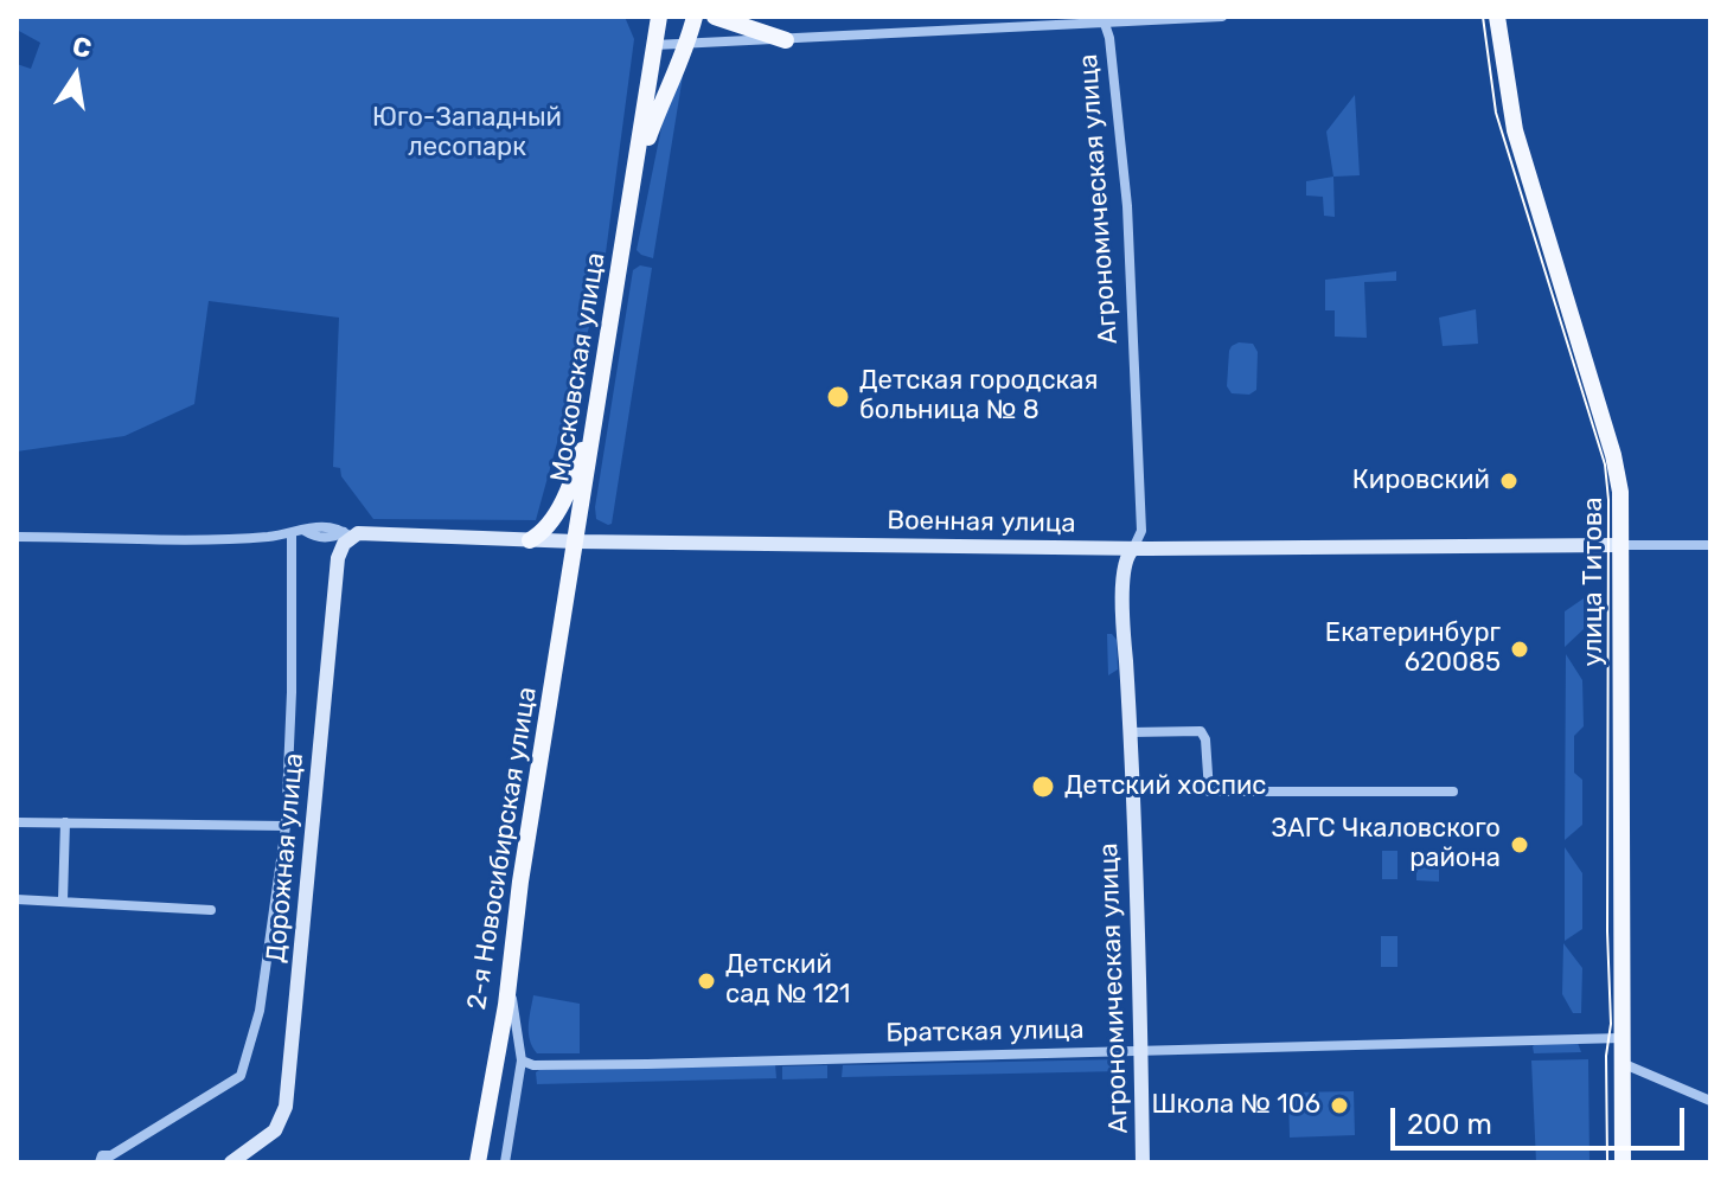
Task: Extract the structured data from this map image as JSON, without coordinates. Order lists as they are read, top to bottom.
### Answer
{
  "streets": {
    "main road": ["Московская улица", "улица Титова", "2-я Новосибирская улица"],
    "street": [
      "Агрономическая улица",
      "Военная улица",
      "Дорожная улица",
      "Братская улица"
    ]
  },
  "crossings": [
    ["Агрономическая улица", "Военная улица"],
    ["Агрономическая улица", "Братская улица"],
    ["Московская улица", "Военная улица"],
    ["Московская улица", "2-я Новосибирская улица"],
    ["Военная улица", "улица Титова"],
    ["Военная улица", "2-я Новосибирская улица"],
    ["Военная улица", "Дорожная улица"],
    ["улица Титова", "Братская улица"],
    ["2-я Новосибирская улица", "Братская улица"]
  ],
  "parks": ["Юго-Западный лесопарк"],
  "places": [
    "Детская городская больница № 8",
    "Кировский",
    "Екатеринбург 620085",
    "Детский хоспис",
    "ЗАГС Чкаловского района",
    "Детский сад № 121",
    "Школа № 106"
  ],
  "scale_bar": "200 m",
  "north": "top"
}
